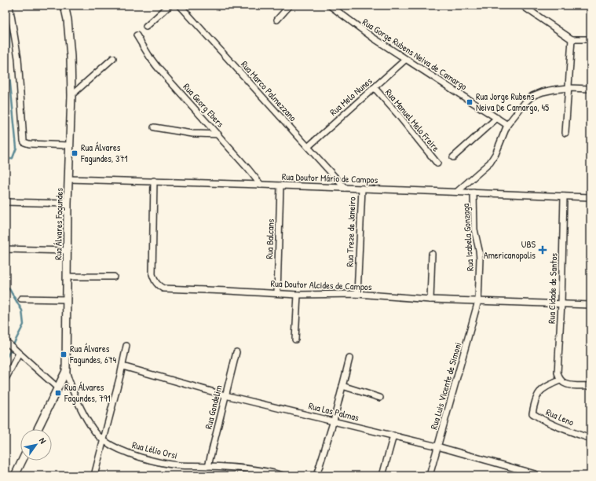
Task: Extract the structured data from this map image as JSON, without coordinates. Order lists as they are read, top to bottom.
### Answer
{
  "streets": {
    "street": [
      "Rua Gorge Rubens Neiva de Camargo",
      "Rua Marco Palmezzano",
      "Rua Melo Nunes",
      "Rua Georg Ebers",
      "Rua Manuel Melo Freire",
      "Rua Doutor Mário de Campos",
      "Rua Álvares Fagundes",
      "Rua Treze de Janeiro",
      "Rua Isabela Gonzaga",
      "Rua Balcans",
      "Rua Doutor Alcides de Campos",
      "Rua Cidade de Santos",
      "Rua Luis Vicente de Simoni",
      "Rua Gondelim",
      "Rua Las Palmas",
      "Rua Leno",
      "Rua Lélio Orsi"
    ]
  },
  "crossings": [
    ["Rua Gorge Rubens Neiva de Camargo", "Rua Melo Nunes"],
    ["Rua Marco Palmezzano", "Rua Melo Nunes"],
    ["Rua Marco Palmezzano", "Rua Doutor Mário de Campos"],
    ["Rua Melo Nunes", "Rua Manuel Melo Freire"],
    ["Rua Georg Ebers", "Rua Doutor Mário de Campos"],
    ["Rua Doutor Mário de Campos", "Rua Álvares Fagundes"],
    ["Rua Doutor Mário de Campos", "Rua Treze de Janeiro"],
    ["Rua Doutor Mário de Campos", "Rua Isabela Gonzaga"],
    ["Rua Doutor Mário de Campos", "Rua Balcans"],
    ["Rua Doutor Mário de Campos", "Rua Doutor Alcides de Campos"],
    ["Rua Doutor Mário de Campos", "Rua Cidade de Santos"],
    ["Rua Álvares Fagundes", "Rua Lélio Orsi"],
    ["Rua Treze de Janeiro", "Rua Doutor Alcides de Campos"],
    ["Rua Isabela Gonzaga", "Rua Doutor Alcides de Campos"],
    ["Rua Isabela Gonzaga", "Rua Luis Vicente de Simoni"],
    ["Rua Balcans", "Rua Doutor Alcides de Campos"],
    ["Rua Doutor Alcides de Campos", "Rua Cidade de Santos"],
    ["Rua Doutor Alcides de Campos", "Rua Luis Vicente de Simoni"],
    ["Rua Cidade de Santos", "Rua Leno"],
    ["Rua Luis Vicente de Simoni", "Rua Las Palmas"],
    ["Rua Gondelim", "Rua Las Palmas"],
    ["Rua Gondelim", "Rua Lélio Orsi"]
  ],
  "places": {
    "transit": [
      "Rua Jorge Rubens Neiva De Camargo, 45",
      "Rua Álvares Fagundes, 371",
      "Rua Álvares Fagundes, 674",
      "Rua Álvares Fagundes, 791"
    ],
    "health": ["UBS Americanopolis"]
  },
  "north": "top right"
}
